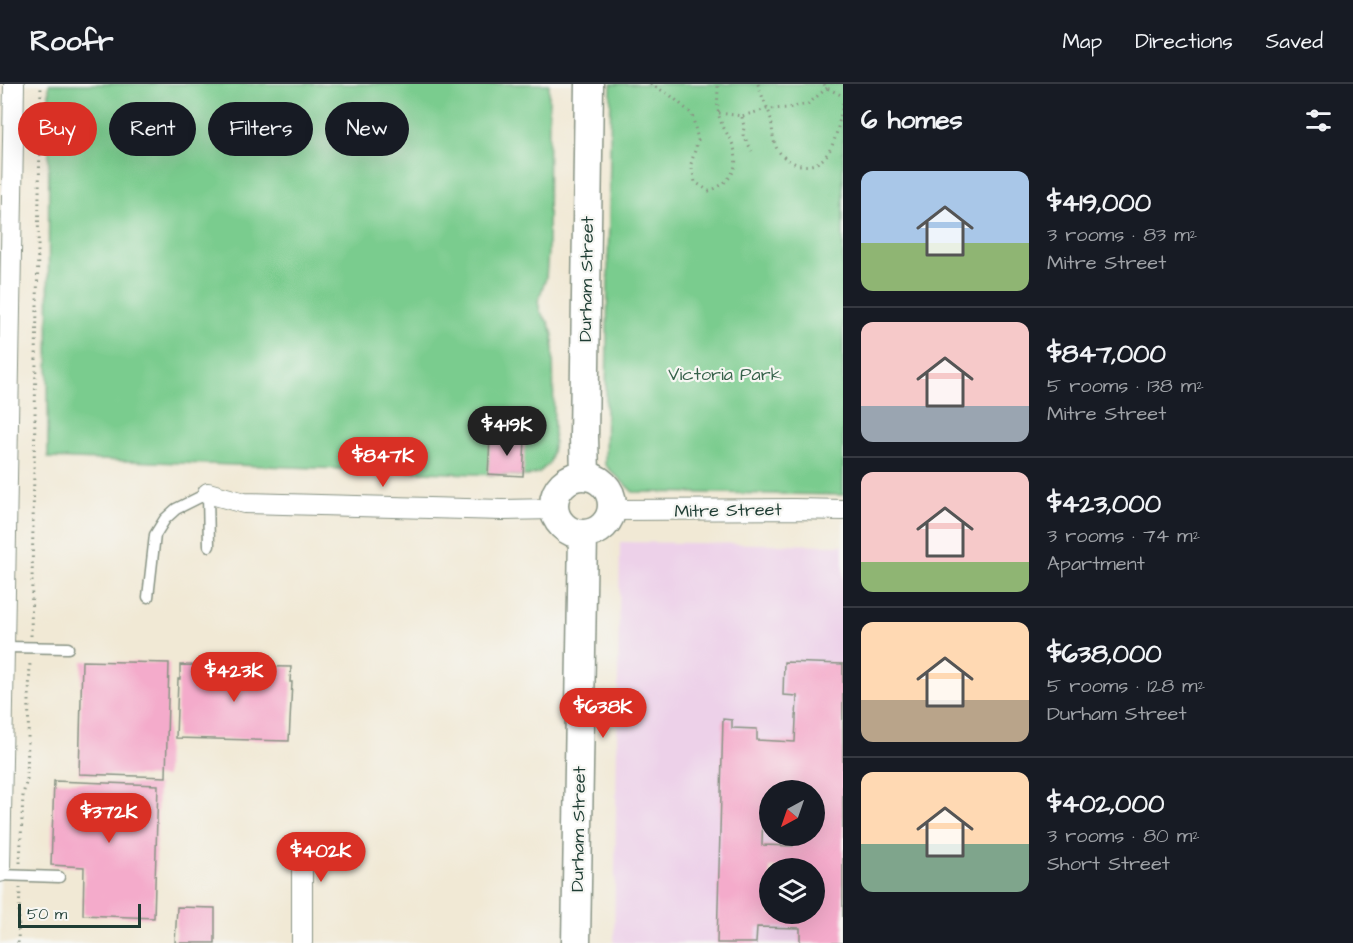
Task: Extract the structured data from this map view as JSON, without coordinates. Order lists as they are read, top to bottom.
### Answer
{
  "streets": {
    "main road": ["Durham Street"],
    "street": ["Mitre Street"]
  },
  "crossings": [
    ["Durham Street", "Mitre Street"]
  ],
  "parks": ["Victoria Park"],
  "scale_bar": "50 m",
  "north": "bottom left",
  "page": {
    "header": "Roofr",
    "nav": ["Map", "Directions", "Saved"],
    "heading": "6 homes",
    "chip": [
      "Buy",
      "Rent",
      "Filters",
      "New"
    ],
    "list": [
      {
        "name": "$419,000",
        "note": "3 rooms · 83 m² · Mitre Street"
      },
      {
        "name": "$847,000",
        "note": "5 rooms · 138 m² · Mitre Street"
      },
      {
        "name": "$423,000",
        "note": "3 rooms · 74 m² · Apartment"
      },
      {
        "name": "$638,000",
        "note": "5 rooms · 128 m² · Durham Street"
      },
      {
        "name": "$402,000",
        "note": "3 rooms · 80 m² · Short Street"
      }
    ],
    "price": [
      "$419K",
      "$847K",
      "$423K",
      "$638K",
      "$372K",
      "$402K"
    ],
    "scale": "50 m"
  }
}
